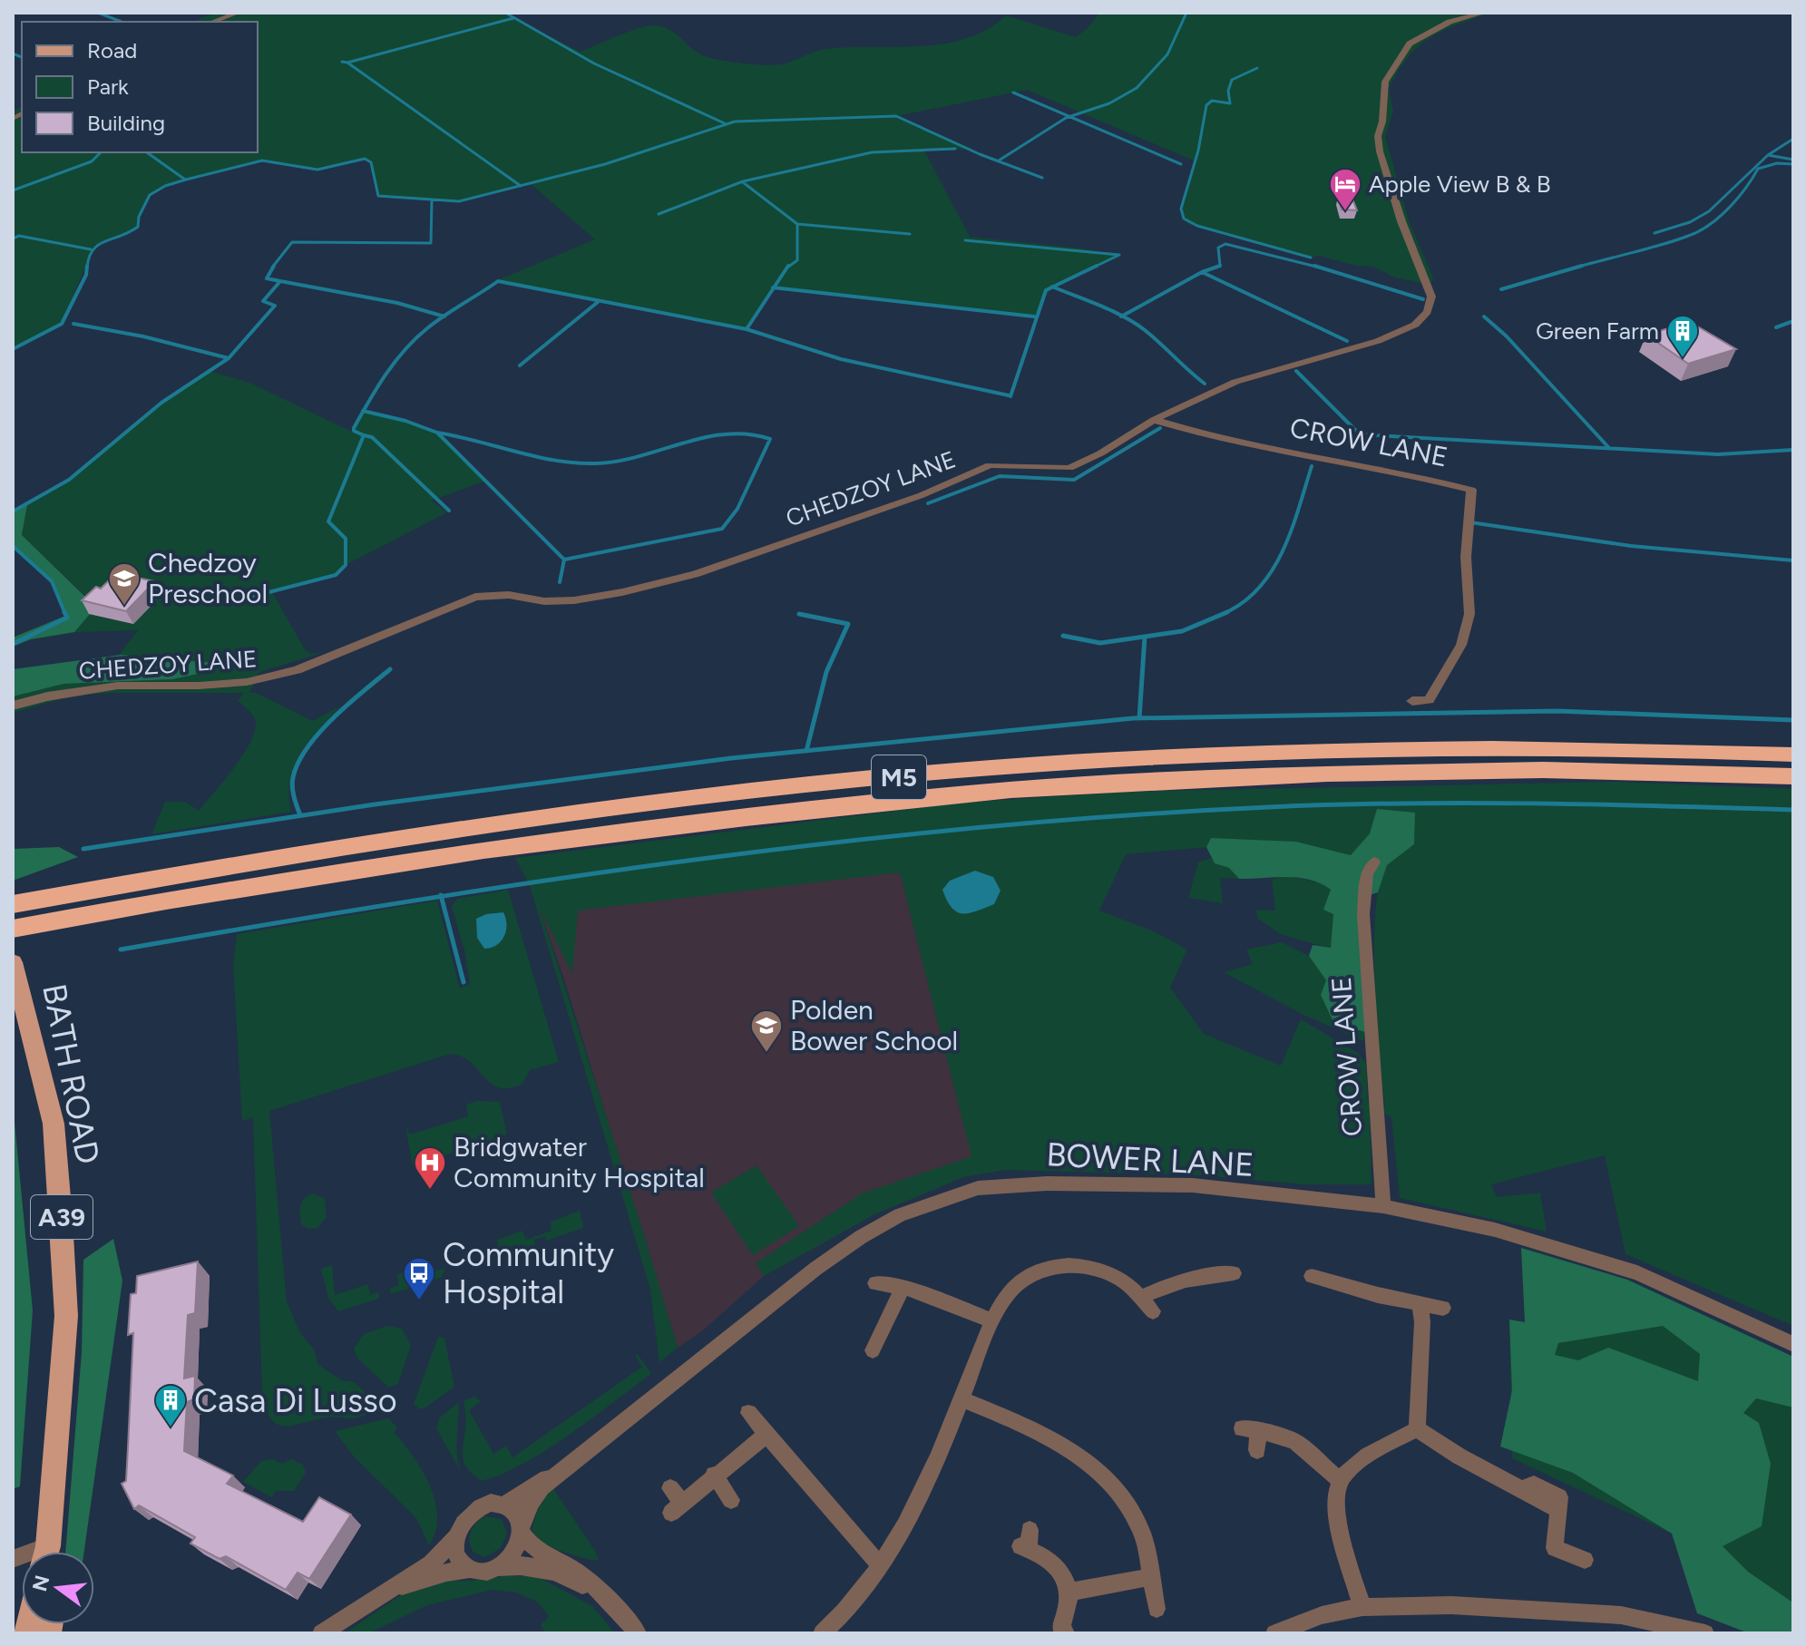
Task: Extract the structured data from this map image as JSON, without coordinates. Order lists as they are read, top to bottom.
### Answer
{
  "streets": {
    "highway": ["M5"],
    "main road": ["BATH ROAD", "A39"],
    "street": ["CROW LANE", "CHEDZOY LANE", "BOWER LANE"]
  },
  "crossings": [
    ["CROW LANE", "CHEDZOY LANE"],
    ["CROW LANE", "BOWER LANE"]
  ],
  "places": {
    "hotel": ["Apple View B & B"],
    "building": ["Green Farm", "Casa Di Lusso"],
    "school or university": ["Chedzoy Preschool", "Polden Bower School"],
    "hospital": ["Bridgwater Community Hospital"],
    "bus stop": ["Community Hospital"]
  },
  "legend": ["Road", "Park", "Building"],
  "north": "left"
}
